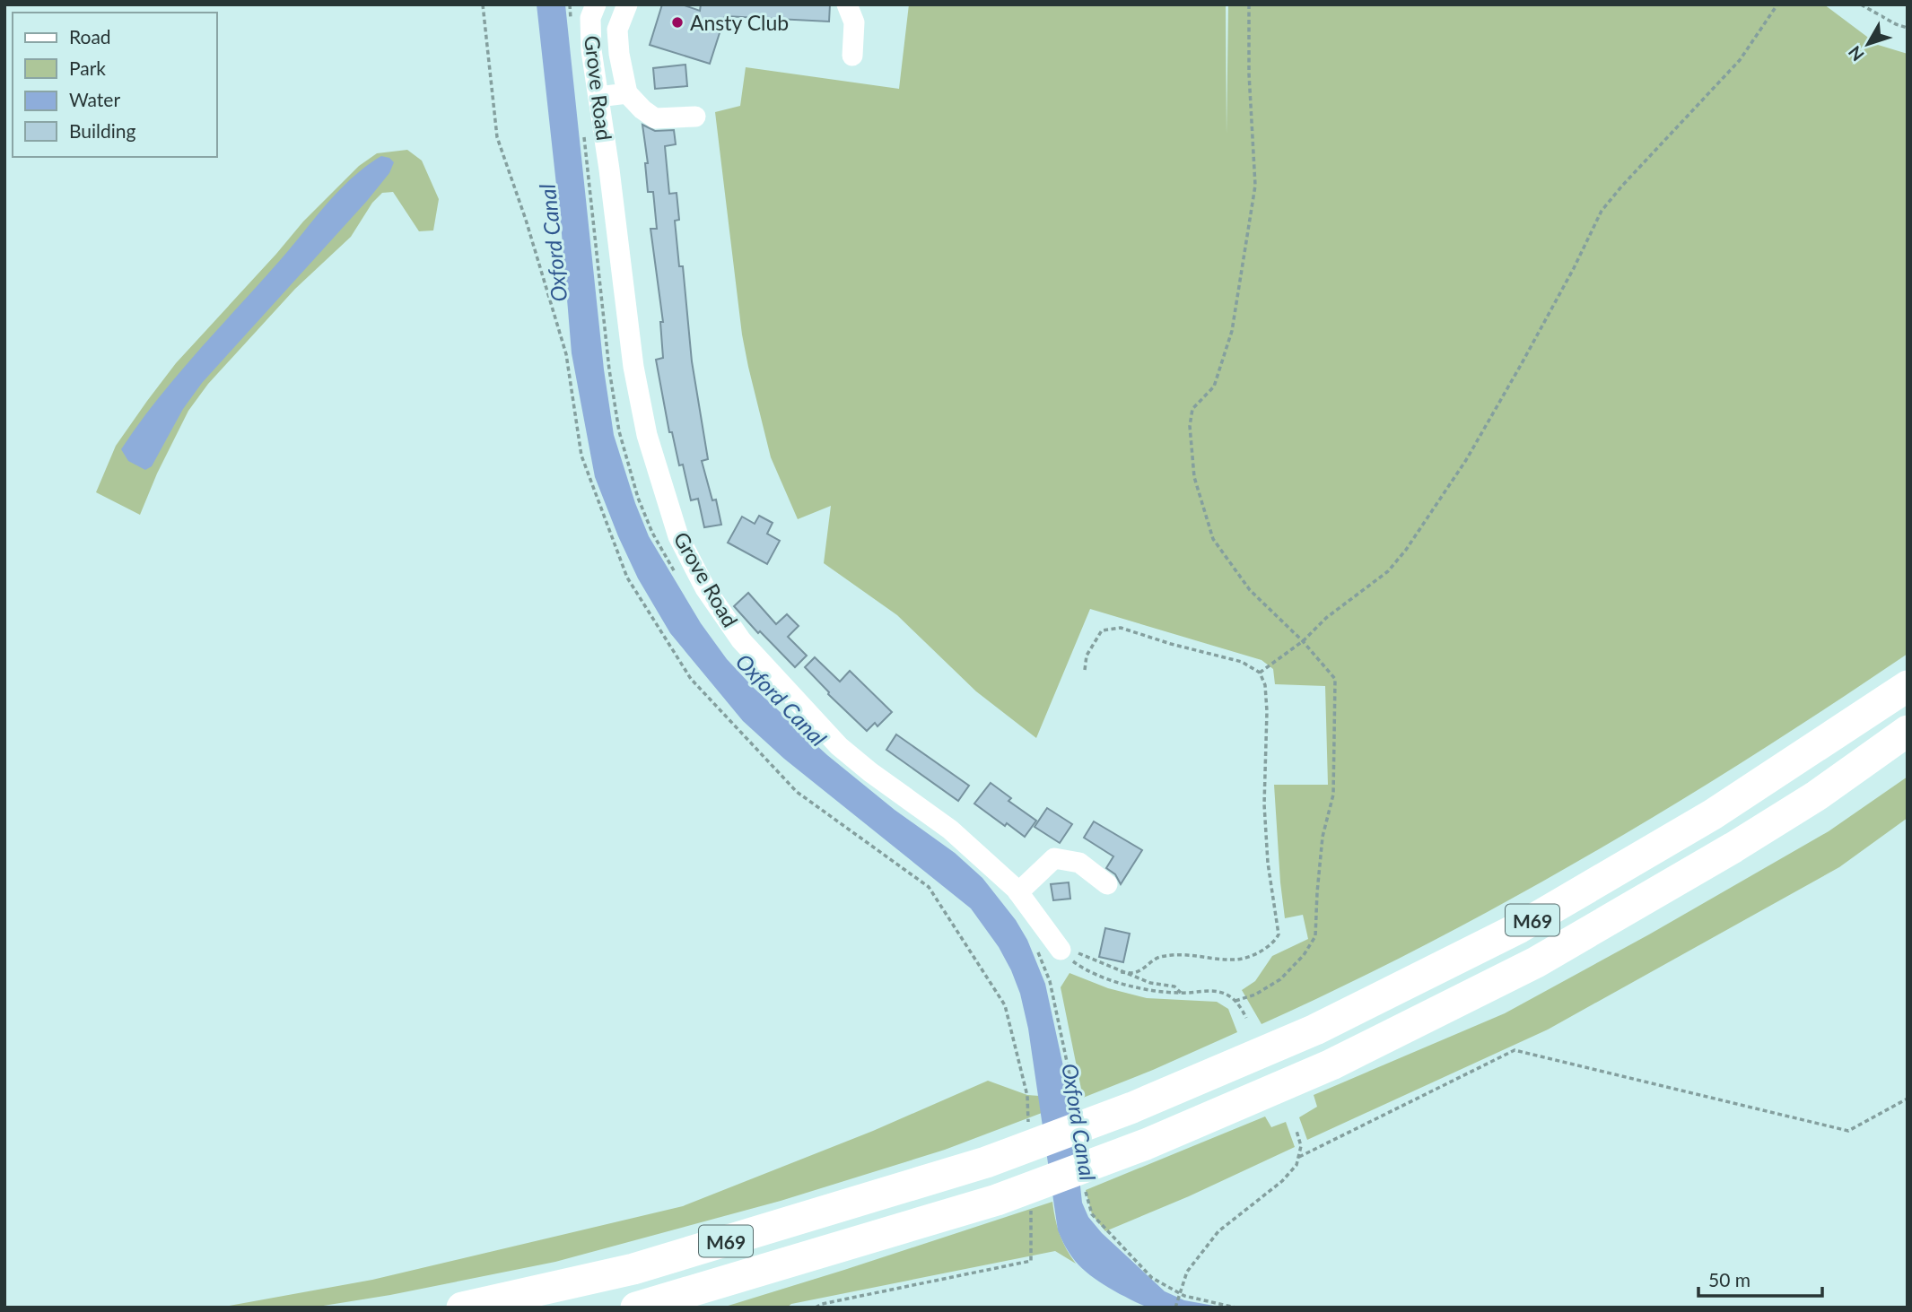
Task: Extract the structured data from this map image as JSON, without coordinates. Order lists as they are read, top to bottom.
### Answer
{
  "streets": {
    "highway": ["M69"],
    "street": ["Grove Road"]
  },
  "water": ["Oxford Canal"],
  "places": ["Ansty Club"],
  "legend": [
    "Road",
    "Park",
    "Water",
    "Building"
  ],
  "scale_bar": "50 m",
  "north": "bottom left"
}
